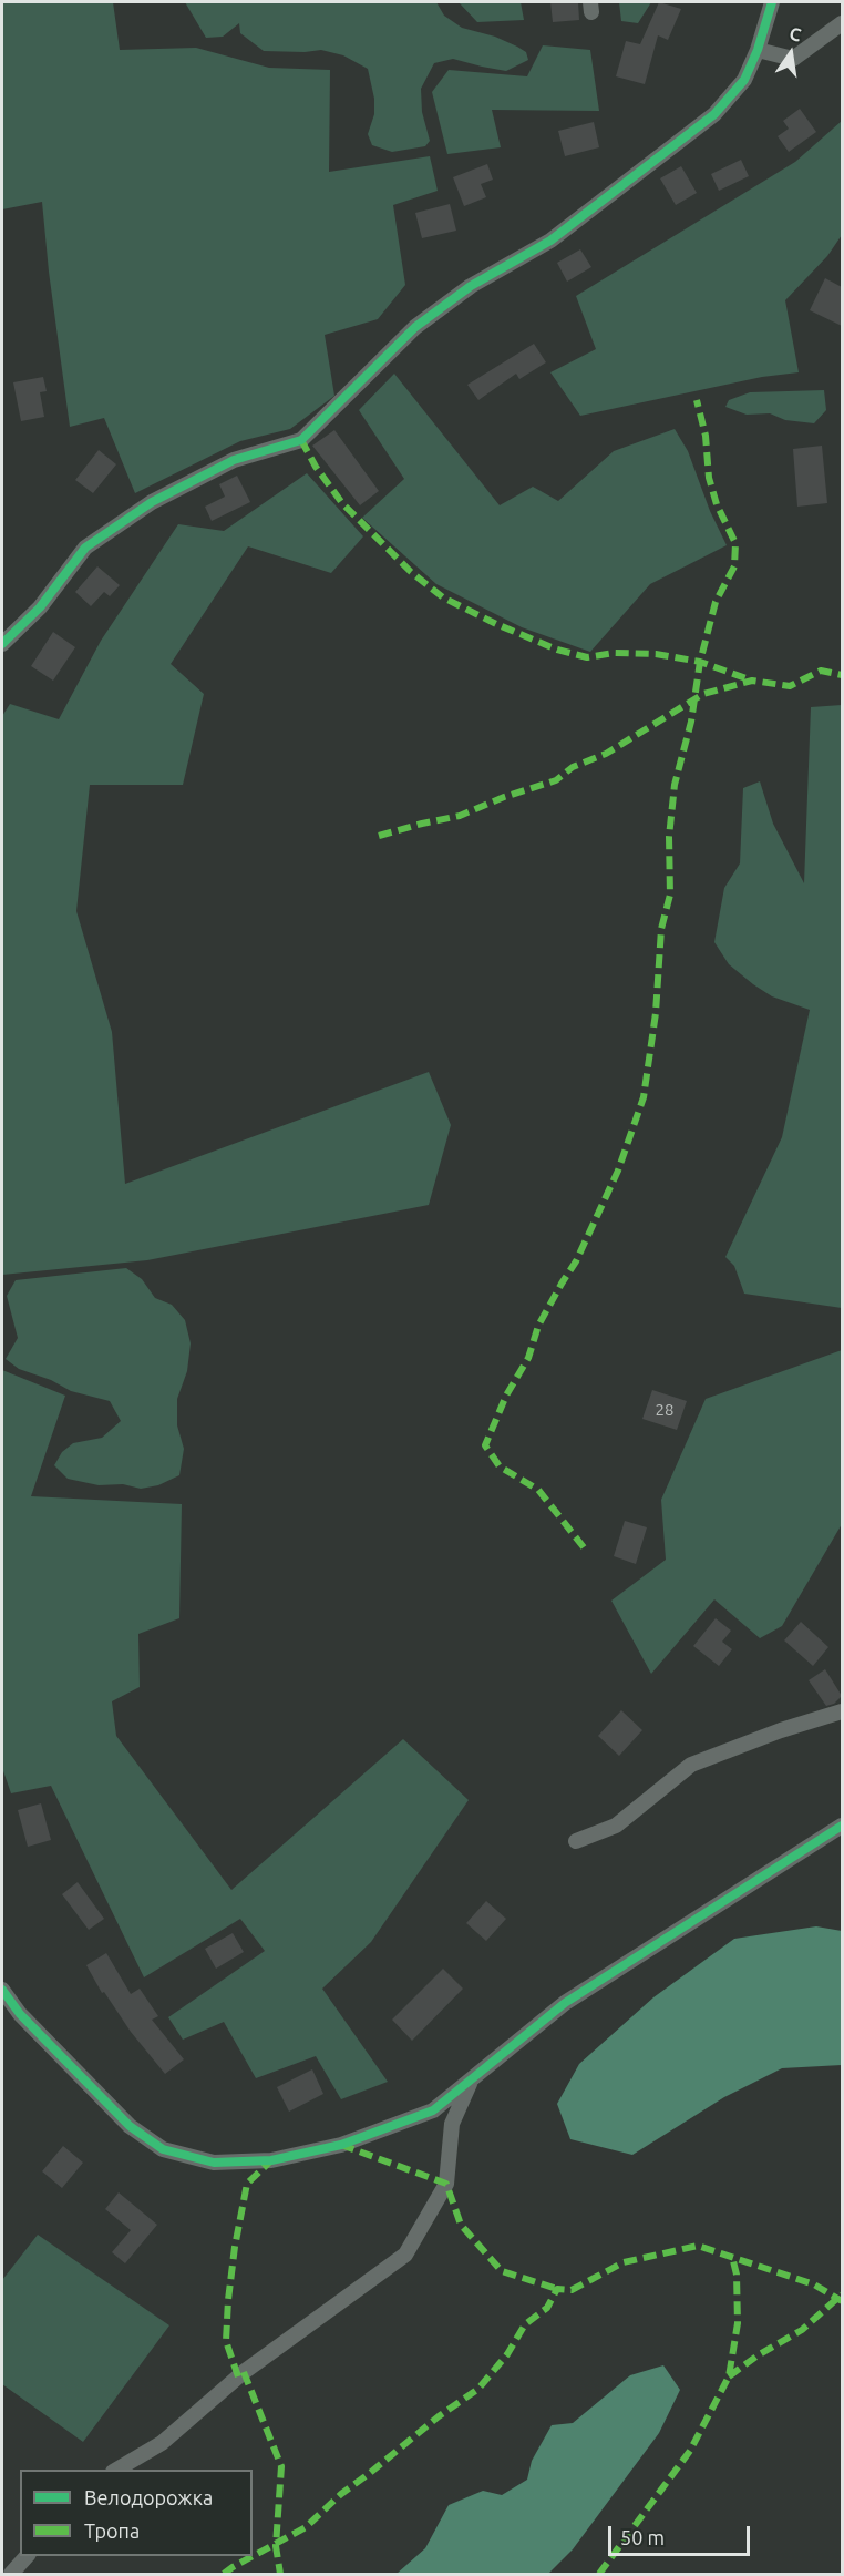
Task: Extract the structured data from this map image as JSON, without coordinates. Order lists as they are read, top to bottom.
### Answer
{
  "house_numbers": ["28"],
  "legend": ["Велодорожка", "Тропа"],
  "scale_bar": "50 m",
  "north": "top"
}
